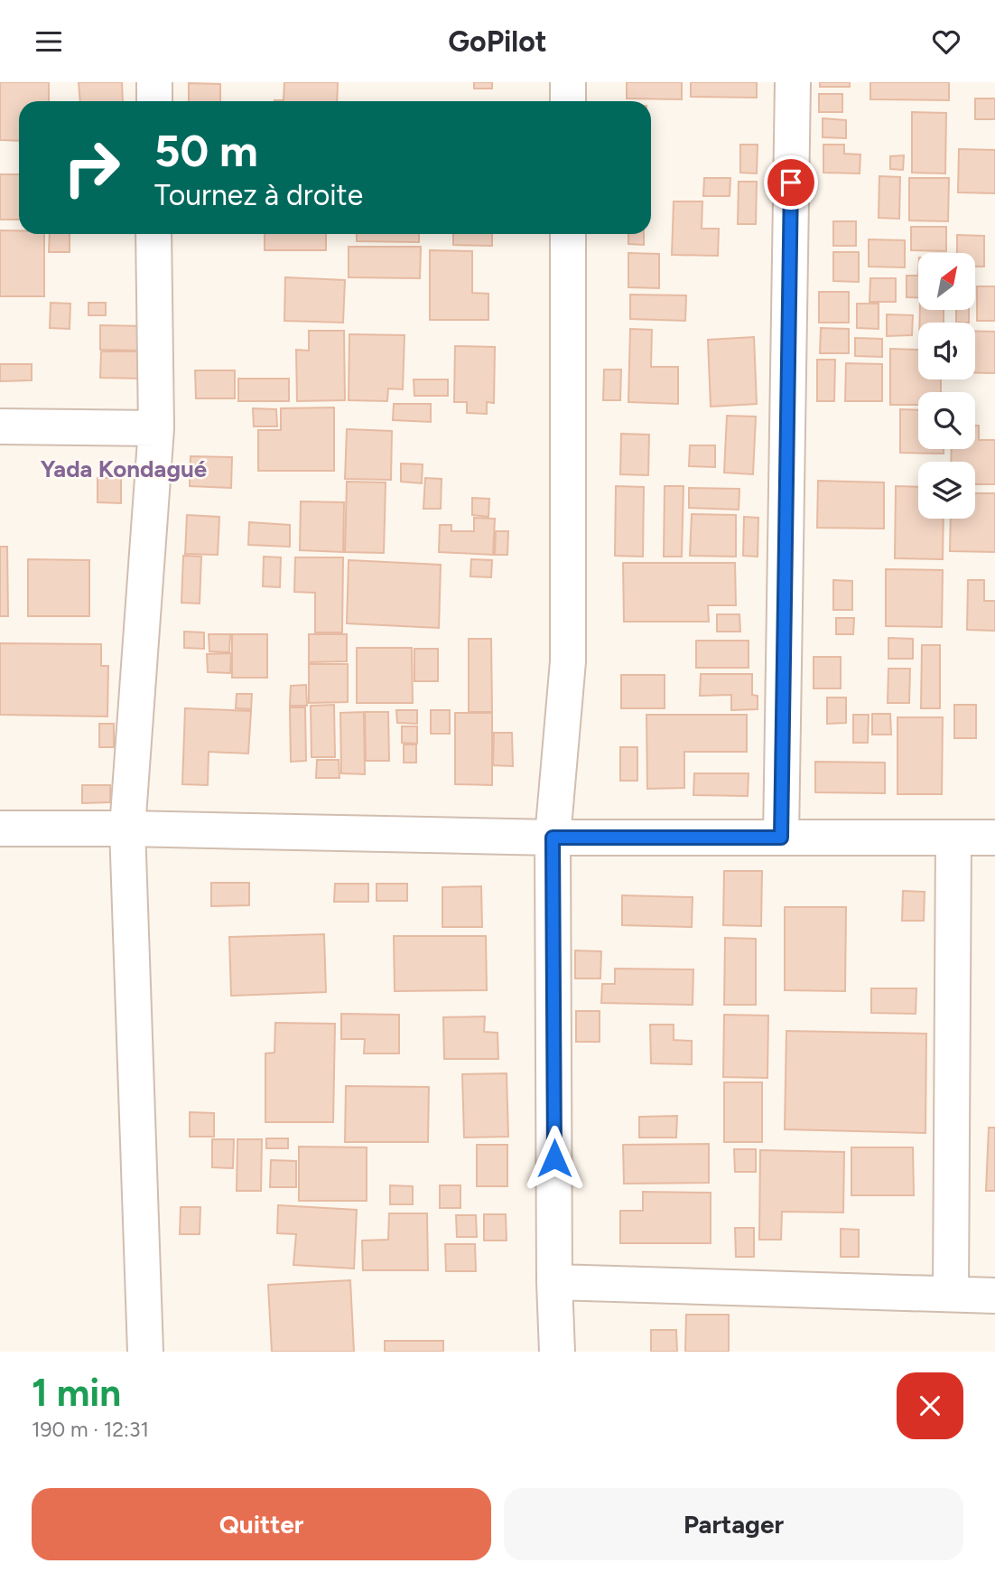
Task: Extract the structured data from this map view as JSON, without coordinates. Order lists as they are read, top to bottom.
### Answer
{
  "districts": ["Yada Kondagué"],
  "north": "top right",
  "page": {
    "header": "GoPilot",
    "turn": ["50 m", "Tournez à droite"],
    "heading": ["1 min", "190 m · 12:31"],
    "buttons": ["Quitter", "Partager"]
  }
}
